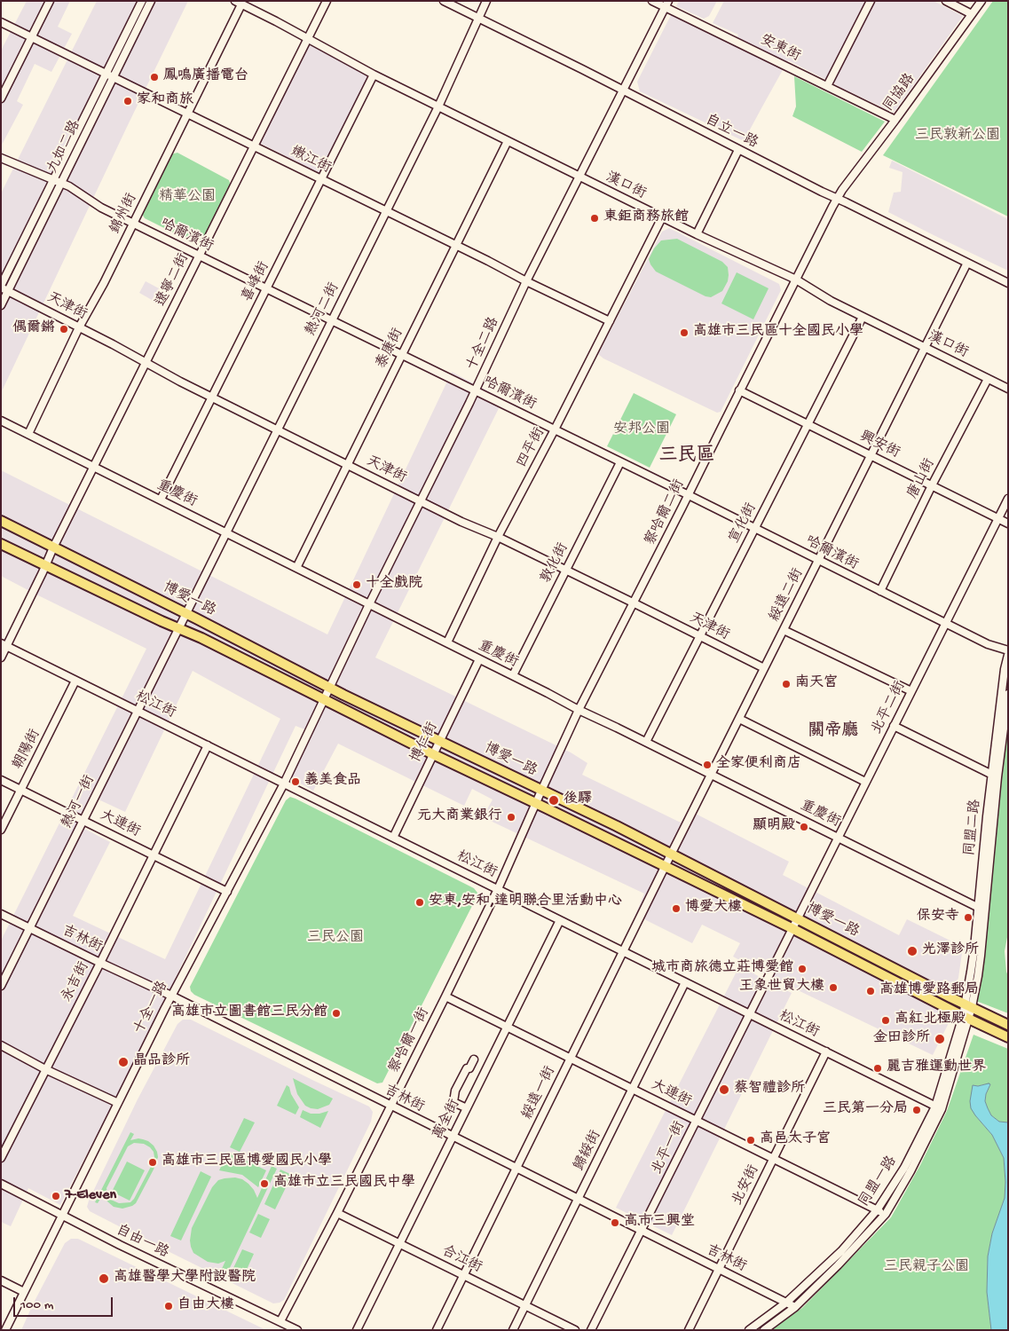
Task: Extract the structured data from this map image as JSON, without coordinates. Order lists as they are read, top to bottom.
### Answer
{
  "streets": {
    "main road": ["博愛一路"],
    "street": [
      "安東街",
      "同協路",
      "自立一路",
      "九如二路",
      "嫩江街",
      "漢口街",
      "錦州街",
      "哈爾濱街",
      "遼寧二街",
      "喜峰街",
      "天津街",
      "熱河二街",
      "十全二路",
      "泰康街",
      "興安街",
      "四平街",
      "唐山街",
      "重慶街",
      "察哈爾二街",
      "宣化街",
      "敦化街",
      "綏遠二街",
      "松江街",
      "北平二街",
      "博仁街",
      "朝陽街",
      "熱河一街",
      "大連街",
      "同盟二路",
      "吉林街",
      "永吉街",
      "十全一路",
      "察哈爾一街",
      "綏遠一街",
      "萬全街",
      "北平一街",
      "歸綏街",
      "同盟一路",
      "北安街",
      "自由一路",
      "合江街"
    ]
  },
  "crossings": [
    ["安東街", "同協路"],
    ["安東街", "十全二路"],
    ["同協路", "自立一路"],
    ["同協路", "察哈爾二街"],
    ["自立一路", "熱河二街"],
    ["自立一路", "十全二路"],
    ["自立一路", "察哈爾二街"],
    ["自立一路", "綏遠二街"],
    ["九如二路", "嫩江街"],
    ["九如二路", "哈爾濱街"],
    ["九如二路", "天津街"],
    ["嫩江街", "錦州街"],
    ["嫩江街", "遼寧二街"],
    ["嫩江街", "喜峰街"],
    ["嫩江街", "熱河二街"],
    ["嫩江街", "十全二路"],
    ["嫩江街", "泰康街"],
    ["嫩江街", "四平街"],
    ["漢口街", "錦州街"],
    ["漢口街", "遼寧二街"],
    ["漢口街", "喜峰街"],
    ["漢口街", "熱河二街"],
    ["漢口街", "十全二路"],
    ["漢口街", "泰康街"],
    ["漢口街", "四平街"],
    ["漢口街", "唐山街"],
    ["漢口街", "察哈爾二街"],
    ["漢口街", "宣化街"],
    ["漢口街", "綏遠二街"],
    ["錦州街", "哈爾濱街"],
    ["錦州街", "天津街"],
    ["錦州街", "重慶街"],
    ["哈爾濱街", "遼寧二街"],
    ["哈爾濱街", "喜峰街"],
    ["哈爾濱街", "熱河二街"],
    ["哈爾濱街", "十全二路"],
    ["哈爾濱街", "泰康街"],
    ["哈爾濱街", "四平街"],
    ["哈爾濱街", "唐山街"],
    ["哈爾濱街", "察哈爾二街"],
    ["哈爾濱街", "宣化街"],
    ["哈爾濱街", "敦化街"],
    ["哈爾濱街", "綏遠二街"],
    ["哈爾濱街", "北平二街"],
    ["遼寧二街", "天津街"],
    ["遼寧二街", "重慶街"],
    ["遼寧二街", "博愛一路"],
    ["遼寧二街", "松江街"],
    ["喜峰街", "天津街"],
    ["喜峰街", "重慶街"],
    ["天津街", "熱河二街"],
    ["天津街", "十全二路"],
    ["天津街", "泰康街"],
    ["天津街", "四平街"],
    ["天津街", "察哈爾二街"],
    ["天津街", "宣化街"],
    ["天津街", "敦化街"],
    ["天津街", "綏遠二街"],
    ["熱河二街", "重慶街"],
    ["熱河二街", "博愛一路"],
    ["熱河二街", "熱河一街"],
    ["十全二路", "重慶街"],
    ["十全二路", "博愛一路"],
    ["十全二路", "十全一路"],
    ["泰康街", "重慶街"],
    ["興安街", "唐山街"],
    ["興安街", "察哈爾二街"],
    ["興安街", "宣化街"],
    ["興安街", "綏遠二街"],
    ["興安街", "北平二街"],
    ["四平街", "重慶街"],
    ["重慶街", "察哈爾二街"],
    ["重慶街", "宣化街"],
    ["重慶街", "敦化街"],
    ["重慶街", "綏遠二街"],
    ["重慶街", "北平二街"],
    ["重慶街", "博仁街"],
    ["重慶街", "同盟二路"],
    ["察哈爾二街", "博愛一路"],
    ["察哈爾二街", "察哈爾一街"],
    ["綏遠二街", "博愛一路"],
    ["綏遠二街", "綏遠一街"],
    ["博愛一路", "北平二街"],
    ["博愛一路", "博仁街"],
    ["博愛一路", "熱河一街"],
    ["博愛一路", "同盟二路"],
    ["博愛一路", "十全一路"],
    ["博愛一路", "察哈爾一街"],
    ["博愛一路", "綏遠一街"],
    ["博愛一路", "北平一街"],
    ["博愛一路", "同盟一路"],
    ["松江街", "博仁街"],
    ["松江街", "朝陽街"],
    ["松江街", "熱河一街"],
    ["松江街", "永吉街"],
    ["松江街", "十全一路"],
    ["松江街", "察哈爾一街"],
    ["松江街", "綏遠一街"],
    ["松江街", "萬全街"],
    ["松江街", "北平一街"],
    ["松江街", "歸綏街"],
    ["松江街", "同盟一路"],
    ["松江街", "北安街"],
    ["北平二街", "北平一街"],
    ["朝陽街", "大連街"],
    ["熱河一街", "大連街"],
    ["熱河一街", "吉林街"],
    ["大連街", "永吉街"],
    ["大連街", "十全一路"],
    ["大連街", "察哈爾一街"],
    ["大連街", "綏遠一街"],
    ["大連街", "萬全街"],
    ["大連街", "北平一街"],
    ["大連街", "歸綏街"],
    ["大連街", "同盟一路"],
    ["大連街", "北安街"],
    ["同盟二路", "同盟一路"],
    ["吉林街", "永吉街"],
    ["吉林街", "十全一路"],
    ["吉林街", "察哈爾一街"],
    ["吉林街", "綏遠一街"],
    ["吉林街", "萬全街"],
    ["吉林街", "北平一街"],
    ["吉林街", "歸綏街"],
    ["吉林街", "同盟一路"],
    ["吉林街", "北安街"],
    ["十全一路", "自由一路"],
    ["察哈爾一街", "自由一路"],
    ["察哈爾一街", "合江街"],
    ["綏遠一街", "合江街"],
    ["萬全街", "合江街"],
    ["歸綏街", "合江街"]
  ],
  "districts": ["三民區", "關帝廳"],
  "parks": [
    "三民敦新公園",
    "精華公園",
    "安邦公園",
    "三民公園",
    "三民親子公園"
  ],
  "places": [
    "鳳鳴廣播電台",
    "家和商旅",
    "東鉅商務旅館",
    "偶爾鏘",
    "高雄市三民區十全國民小學",
    "十全戲院",
    "南天宮",
    "全家便利商店",
    "義美食品",
    "後驛",
    "元大商業銀行",
    "顯明殿",
    "安東,安和,達明聯合里活動中心",
    "博愛大樓",
    "保安寺",
    "光澤診所",
    "城市商旅德立莊博愛館",
    "王象世貿大樓",
    "高雄博愛路郵局",
    "高雄市立圖書館三民分館",
    "高紅北極殿",
    "金田診所",
    "晶品診所",
    "麗吉雅運動世界",
    "蔡智禮診所",
    "三民第一分局",
    "高邑太子宮",
    "高雄市三民區博愛國民小學",
    "高雄市立三民國民中學",
    "7-Eleven",
    "高市三興堂",
    "高雄醫學大學附設醫院",
    "自由大樓"
  ],
  "scale_bar": "100 m"
}
